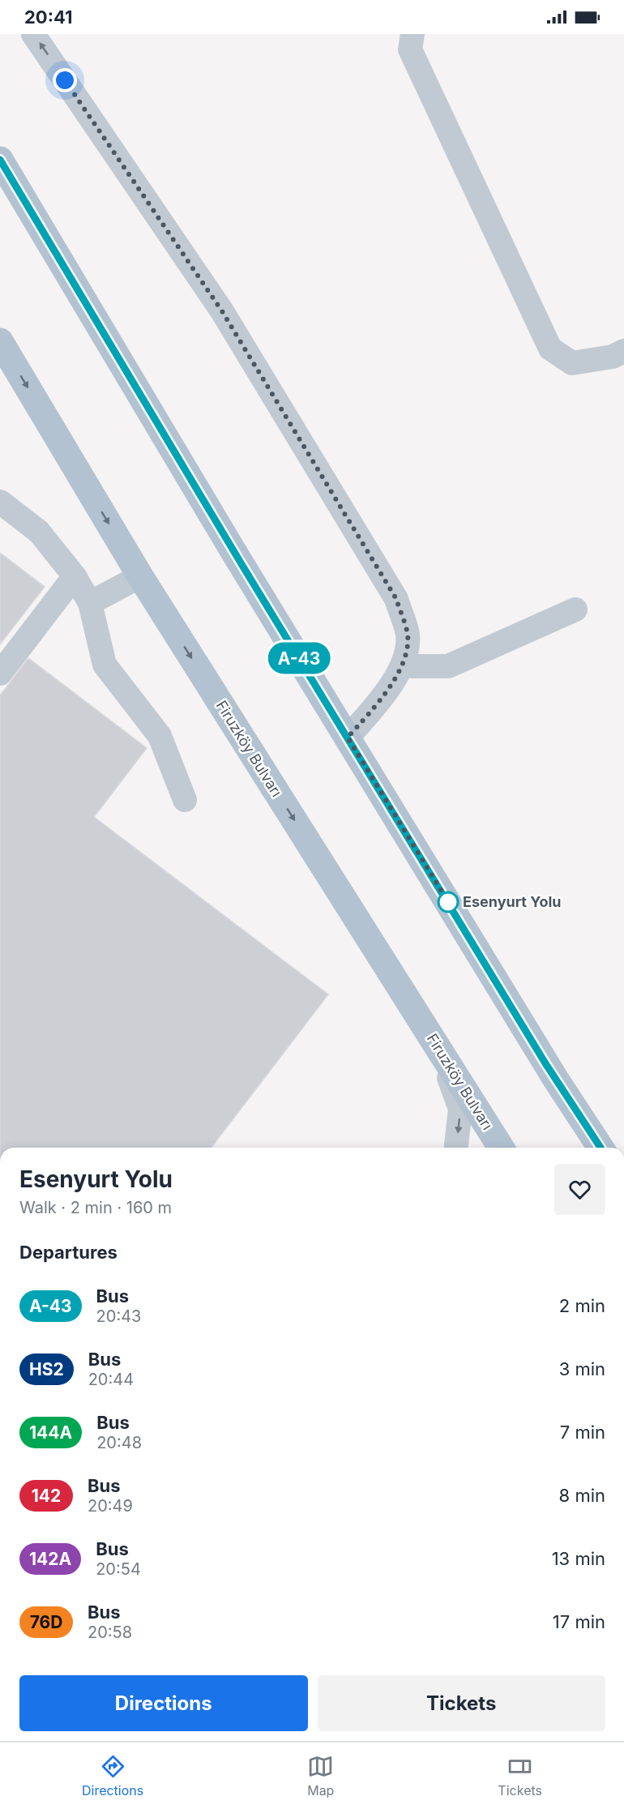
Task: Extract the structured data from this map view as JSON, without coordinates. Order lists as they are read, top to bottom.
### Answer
{
  "streets": {
    "main road": ["Firuzköy Bulvarı"]
  },
  "places": ["Esenyurt Yolu"],
  "lines": ["bus line A-43"],
  "page": {
    "status": "20:41",
    "on_map": "A-43",
    "heading": [
      ["Esenyurt Yolu", "Walk · 2 min · 160 m"],
      "Departures"
    ],
    "list": [
      {
        "mark": "A-43",
        "name": "Bus",
        "note": "20:43",
        "value": "2 min"
      },
      {
        "mark": "HS2",
        "name": "Bus",
        "note": "20:44",
        "value": "3 min"
      },
      {
        "mark": "144A",
        "name": "Bus",
        "note": "20:48",
        "value": "7 min"
      },
      {
        "mark": "142",
        "name": "Bus",
        "note": "20:49",
        "value": "8 min"
      },
      {
        "mark": "142A",
        "name": "Bus",
        "note": "20:54",
        "value": "13 min"
      },
      {
        "mark": "76D",
        "name": "Bus",
        "note": "20:58",
        "value": "17 min"
      }
    ],
    "buttons": ["Directions", "Tickets"],
    "tabs": ["Directions", "Map", "Tickets"]
  }
}
